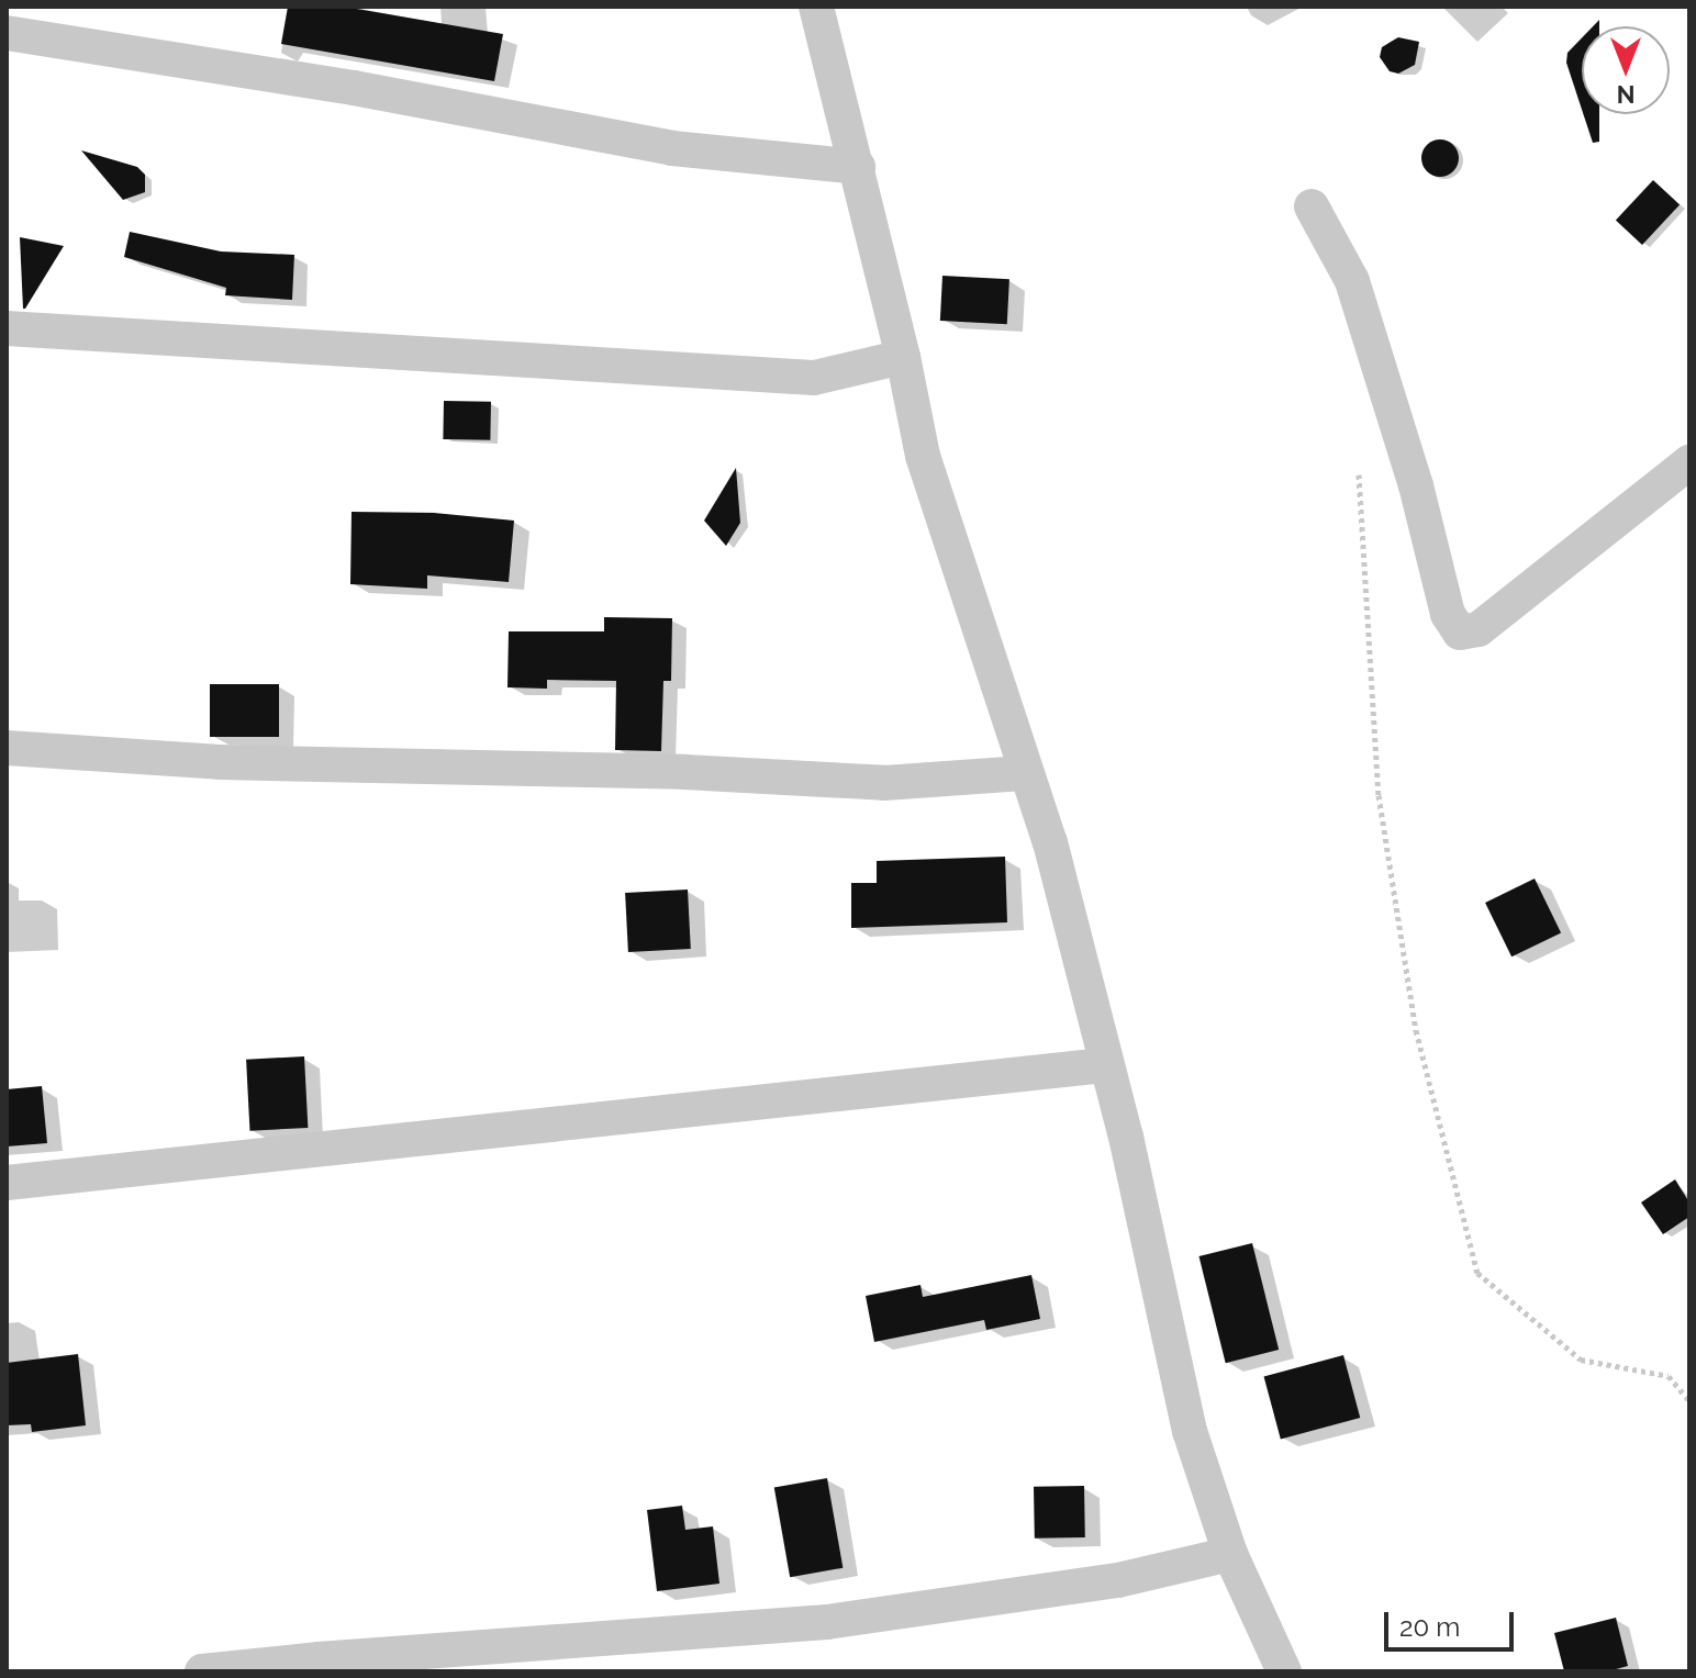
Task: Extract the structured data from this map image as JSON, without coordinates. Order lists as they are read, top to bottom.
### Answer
{
  "scale_bar": "20 m",
  "north": "bottom"
}
